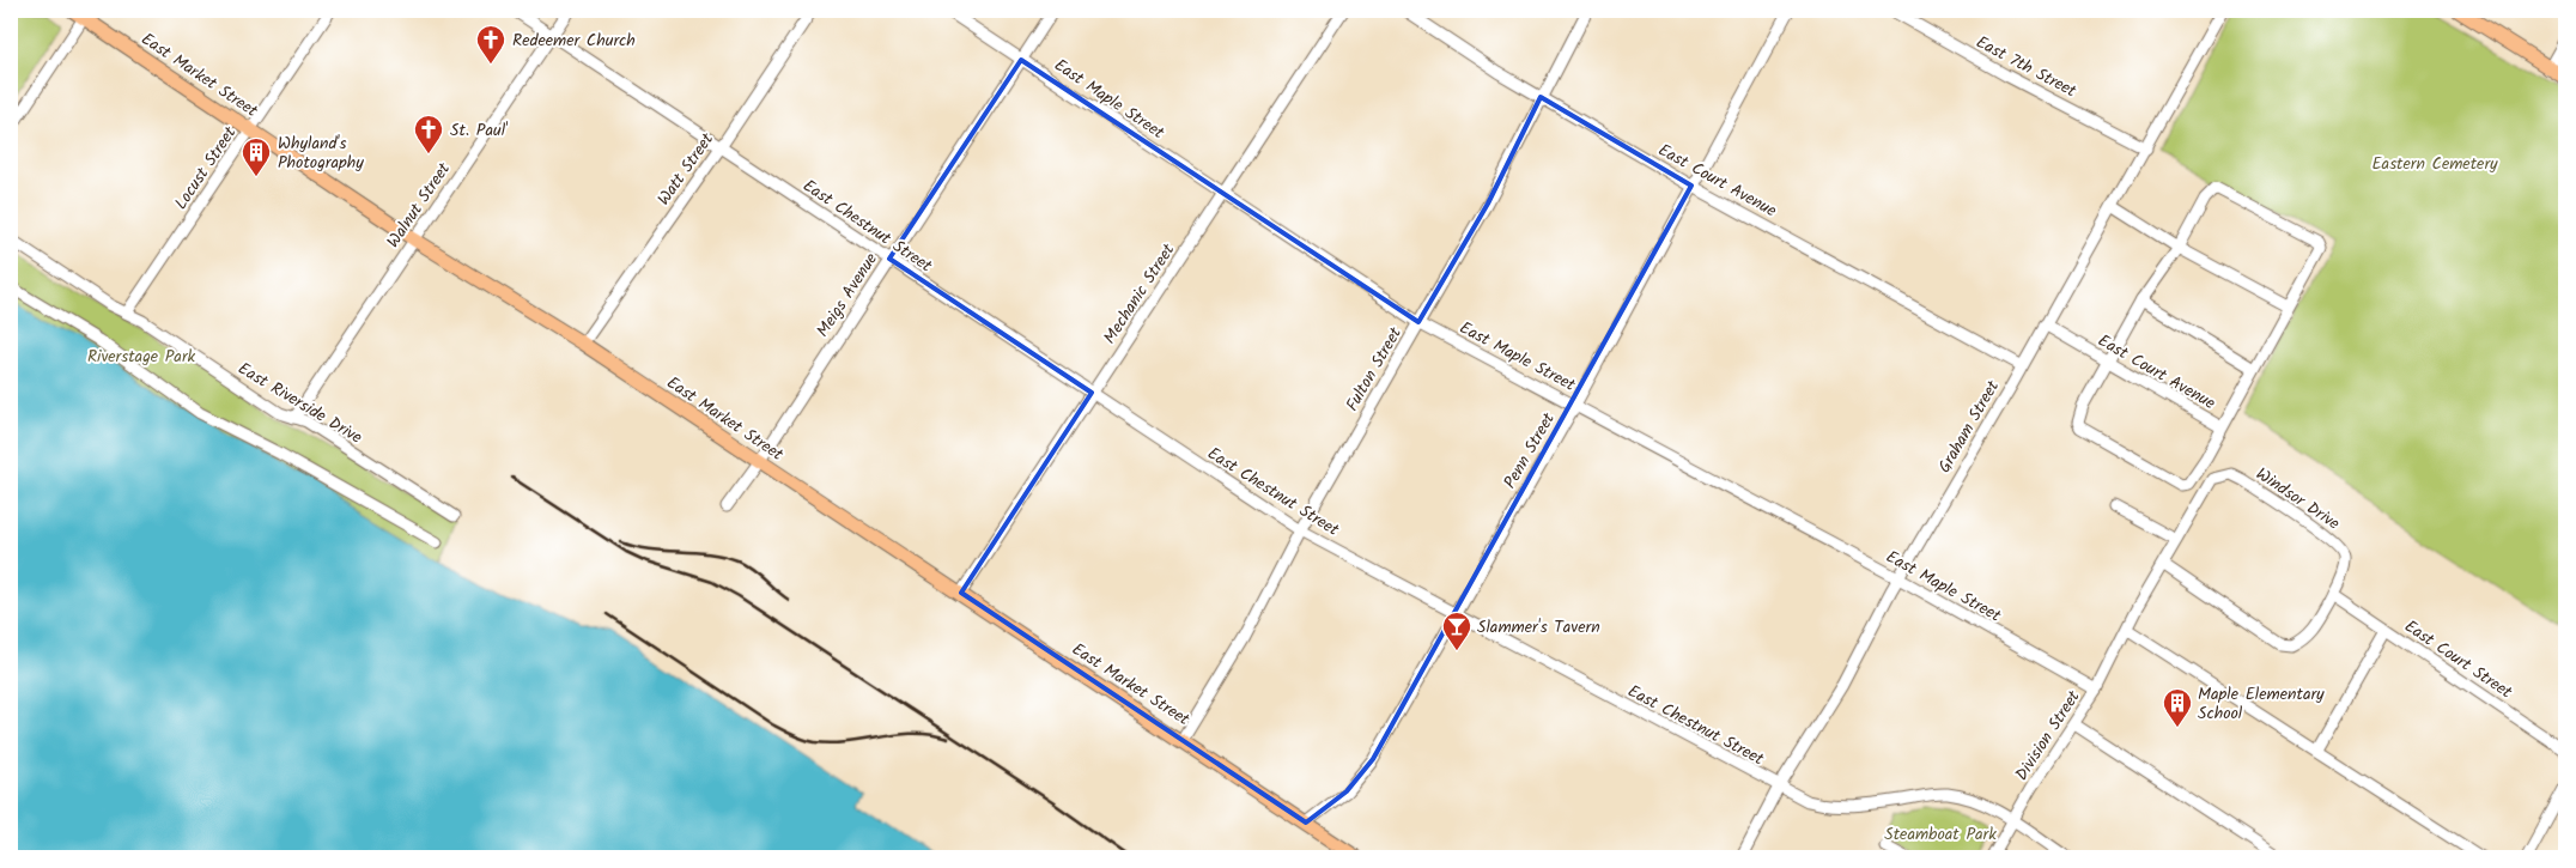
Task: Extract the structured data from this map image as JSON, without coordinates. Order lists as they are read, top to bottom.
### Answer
{
  "streets": {
    "main road": ["East Market Street"],
    "street": [
      "East 7th Street",
      "East Maple Street",
      "Locust Street",
      "Watt Street",
      "East Court Avenue",
      "Walnut Street",
      "East Chestnut Street",
      "Mechanic Street",
      "Meigs Avenue",
      "Fulton Street",
      "East Riverside Drive",
      "Graham Street",
      "Penn Street",
      "Windsor Drive",
      "East Court Street",
      "Division Street"
    ]
  },
  "crossings": [
    ["East 7th Street", "Graham Street"],
    ["East Market Street", "Locust Street"],
    ["East Market Street", "Watt Street"],
    ["East Market Street", "Walnut Street"],
    ["East Market Street", "Mechanic Street"],
    ["East Market Street", "Meigs Avenue"],
    ["East Market Street", "Fulton Street"],
    ["East Market Street", "Penn Street"],
    ["East Maple Street", "Mechanic Street"],
    ["East Maple Street", "Meigs Avenue"],
    ["East Maple Street", "Fulton Street"],
    ["East Maple Street", "Graham Street"],
    ["East Maple Street", "Penn Street"],
    ["East Maple Street", "Division Street"],
    ["Locust Street", "East Riverside Drive"],
    ["Watt Street", "East Chestnut Street"],
    ["East Court Avenue", "Fulton Street"],
    ["East Court Avenue", "Graham Street"],
    ["East Court Avenue", "Penn Street"],
    ["Walnut Street", "East Chestnut Street"],
    ["Walnut Street", "East Riverside Drive"],
    ["East Chestnut Street", "Mechanic Street"],
    ["East Chestnut Street", "Meigs Avenue"],
    ["East Chestnut Street", "Fulton Street"],
    ["East Chestnut Street", "Graham Street"],
    ["East Chestnut Street", "Penn Street"],
    ["East Chestnut Street", "Division Street"],
    ["Windsor Drive", "East Court Street"],
    ["Windsor Drive", "Division Street"]
  ],
  "parks": ["Eastern Cemetery", "Riverstage Park", "Steamboat Park"],
  "places": {
    "church": ["Redeemer Church", "St. Paul'"],
    "building": ["Whyland's Photography", "Maple Elementary School"],
    "bar": ["Slammer's Tavern"]
  }
}
